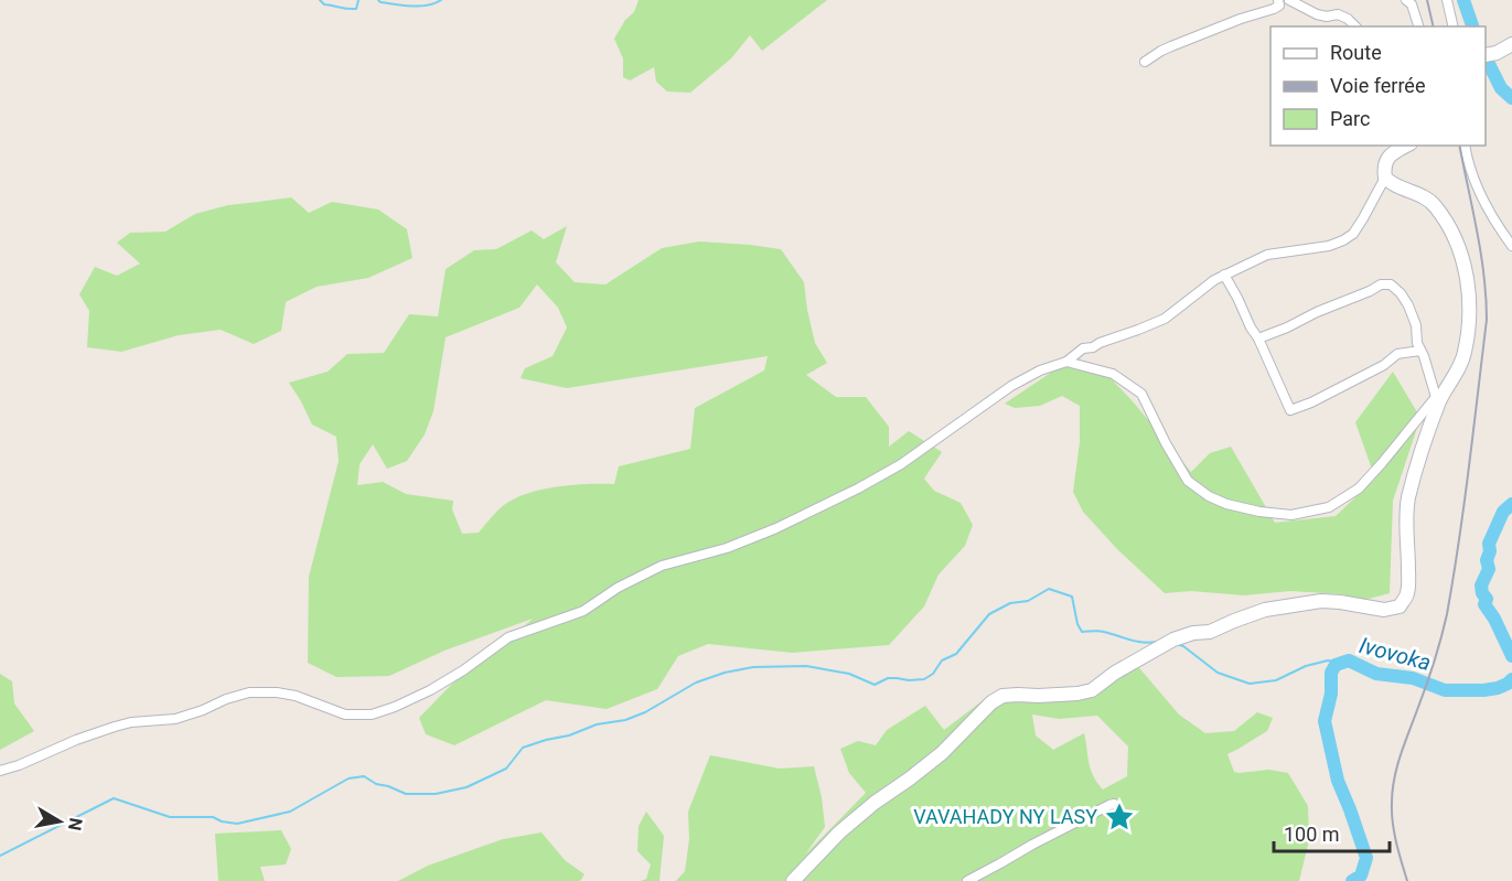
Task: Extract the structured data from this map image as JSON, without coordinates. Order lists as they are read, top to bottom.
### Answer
{
  "water": ["Ivovoka"],
  "places": {
    "place": ["VAVAHADY NY LASY"]
  },
  "legend": ["Route", "Voie ferrée", "Parc"],
  "scale_bar": "100 m",
  "north": "right"
}
